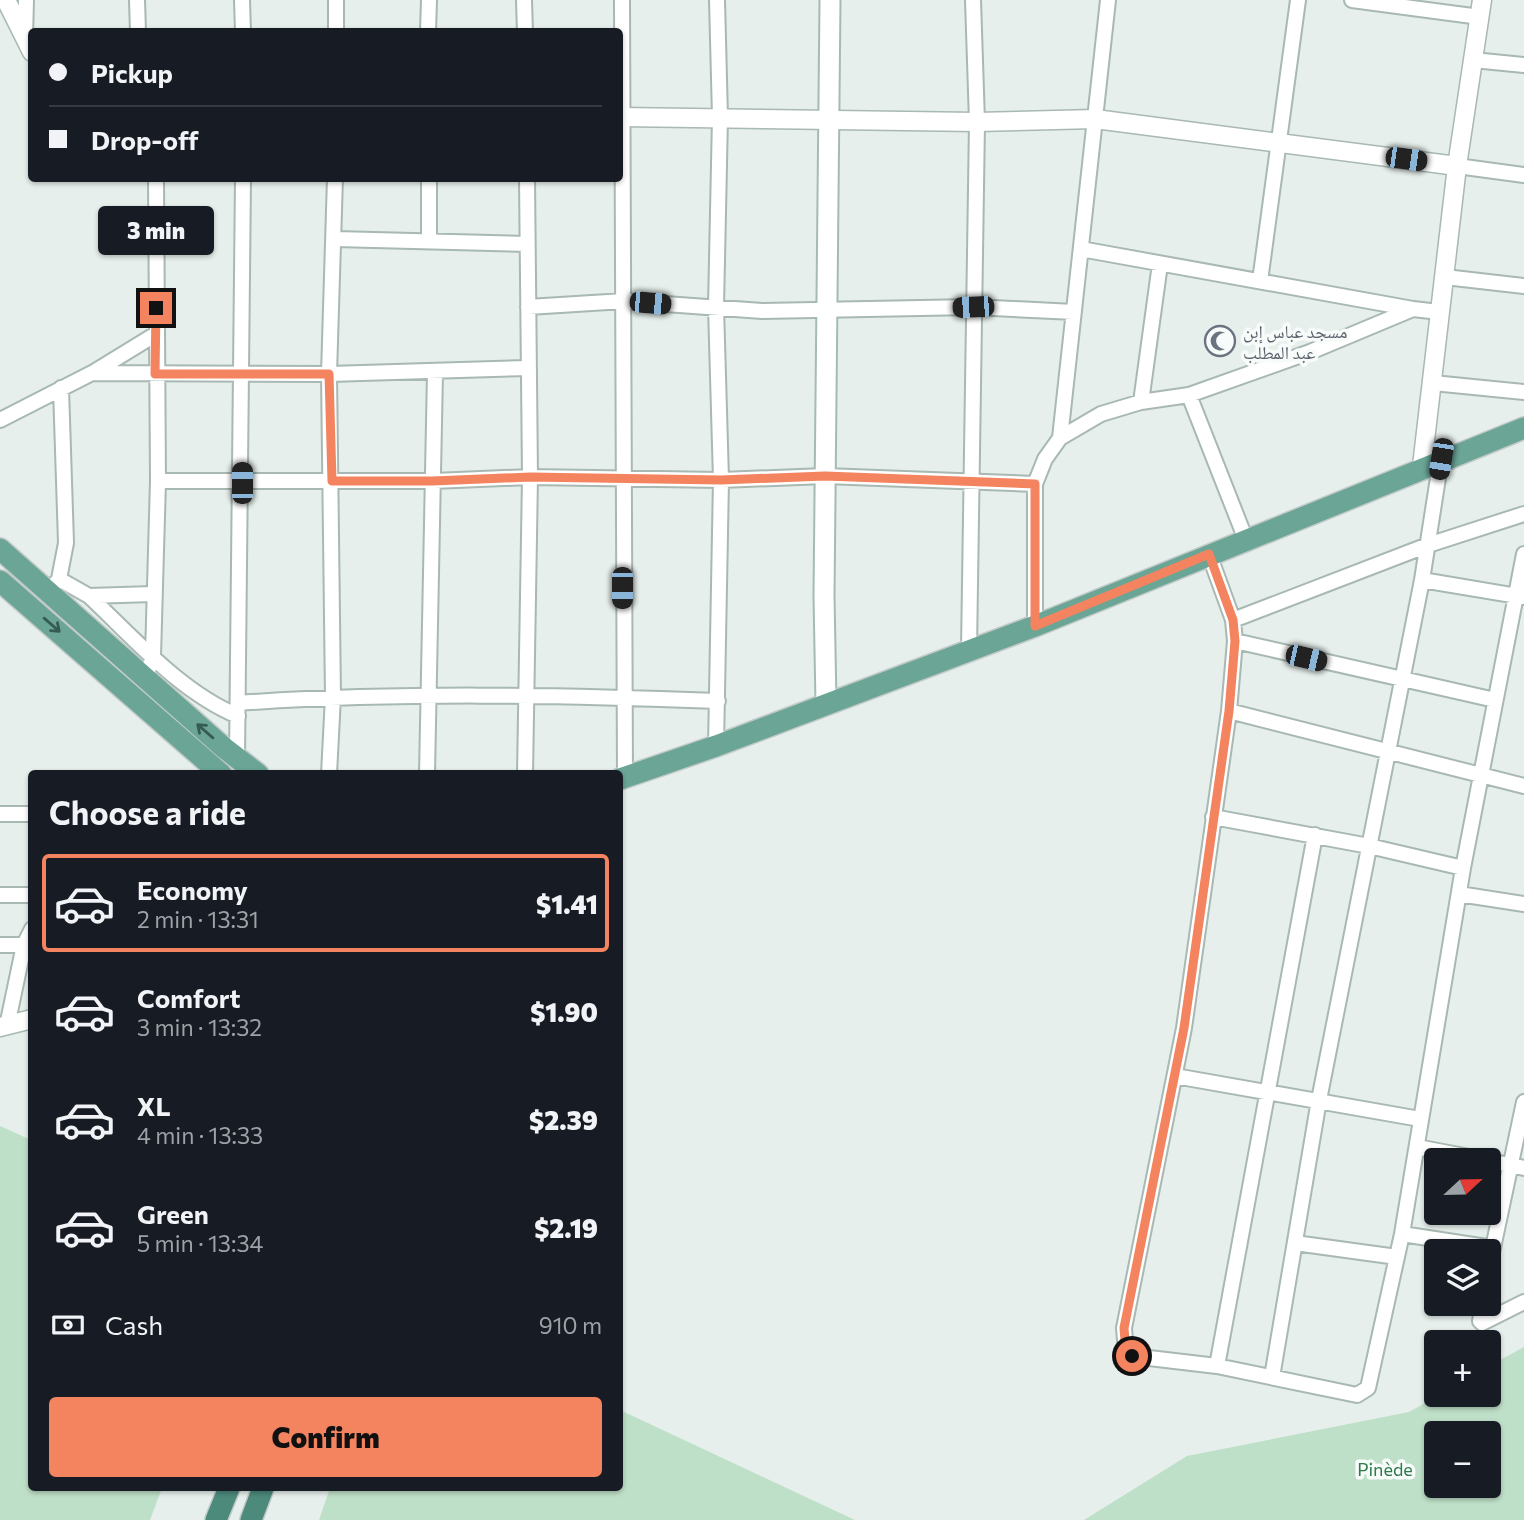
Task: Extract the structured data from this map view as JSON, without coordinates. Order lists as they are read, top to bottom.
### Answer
{
  "parks": ["Pinède"],
  "places": {
    "mosque": ["مسجد عباس إبن عبد المطلب"]
  },
  "north": "right",
  "page": {
    "banner": ["Pickup", "Drop-off"],
    "bubble": "3 min",
    "heading": "Choose a ride",
    "list": [
      {
        "name": "Economy",
        "note": "2 min · 13:31",
        "value": "$1.41"
      },
      {
        "name": "Comfort",
        "note": "3 min · 13:32",
        "value": "$1.90"
      },
      {
        "name": "XL",
        "note": "4 min · 13:33",
        "value": "$2.39"
      },
      {
        "name": "Green",
        "note": "5 min · 13:34",
        "value": "$2.19"
      }
    ],
    "map_buttons": ["+", "−"],
    "pay": ["Cash", "910 m"],
    "buttons": "Confirm"
  }
}
